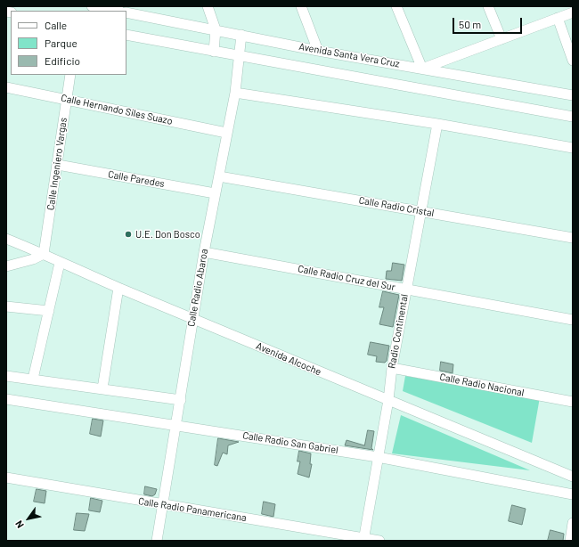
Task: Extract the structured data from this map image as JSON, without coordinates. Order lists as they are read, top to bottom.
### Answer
{
  "streets": {
    "street": [
      "Avenida Santa Vera Cruz",
      "Calle Hernando Siles Suazo",
      "Calle Ingeniero Vargas",
      "Calle Paredes",
      "Calle Radio Cristal",
      "Calle Radio Cruz del Sur",
      "Calle Radio Abaroa",
      "Radio Continental",
      "Avenida Alcoche",
      "Calle Radio Nacional",
      "Calle Radio San Gabriel",
      "Calle Radio Panamericana"
    ]
  },
  "crossings": [
    ["Avenida Santa Vera Cruz", "Calle Radio Abaroa"],
    ["Calle Hernando Siles Suazo", "Calle Ingeniero Vargas"],
    ["Calle Hernando Siles Suazo", "Calle Radio Abaroa"],
    ["Calle Ingeniero Vargas", "Calle Paredes"],
    ["Calle Ingeniero Vargas", "Avenida Alcoche"],
    ["Calle Paredes", "Calle Radio Abaroa"],
    ["Calle Radio Cristal", "Calle Radio Abaroa"],
    ["Calle Radio Cristal", "Radio Continental"],
    ["Calle Radio Cruz del Sur", "Calle Radio Abaroa"],
    ["Calle Radio Cruz del Sur", "Radio Continental"],
    ["Calle Radio Abaroa", "Avenida Alcoche"],
    ["Calle Radio Abaroa", "Calle Radio San Gabriel"],
    ["Calle Radio Abaroa", "Calle Radio Panamericana"],
    ["Radio Continental", "Avenida Alcoche"],
    ["Radio Continental", "Calle Radio Nacional"],
    ["Radio Continental", "Calle Radio San Gabriel"],
    ["Radio Continental", "Calle Radio Panamericana"]
  ],
  "places": ["U.E. Don Bosco"],
  "legend": ["Calle", "Parque", "Edificio"],
  "scale_bar": "50 m",
  "north": "bottom left"
}
